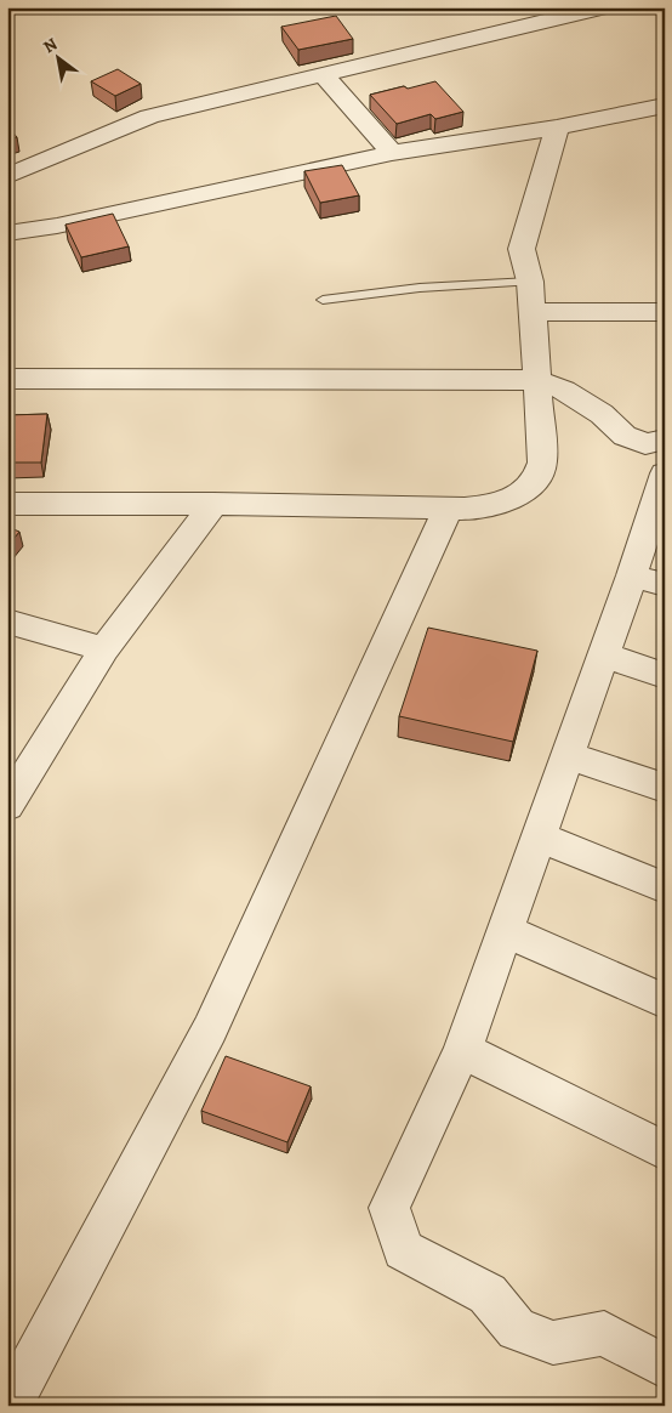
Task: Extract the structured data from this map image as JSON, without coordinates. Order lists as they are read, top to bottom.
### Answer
{
  "north": "top left"
}
